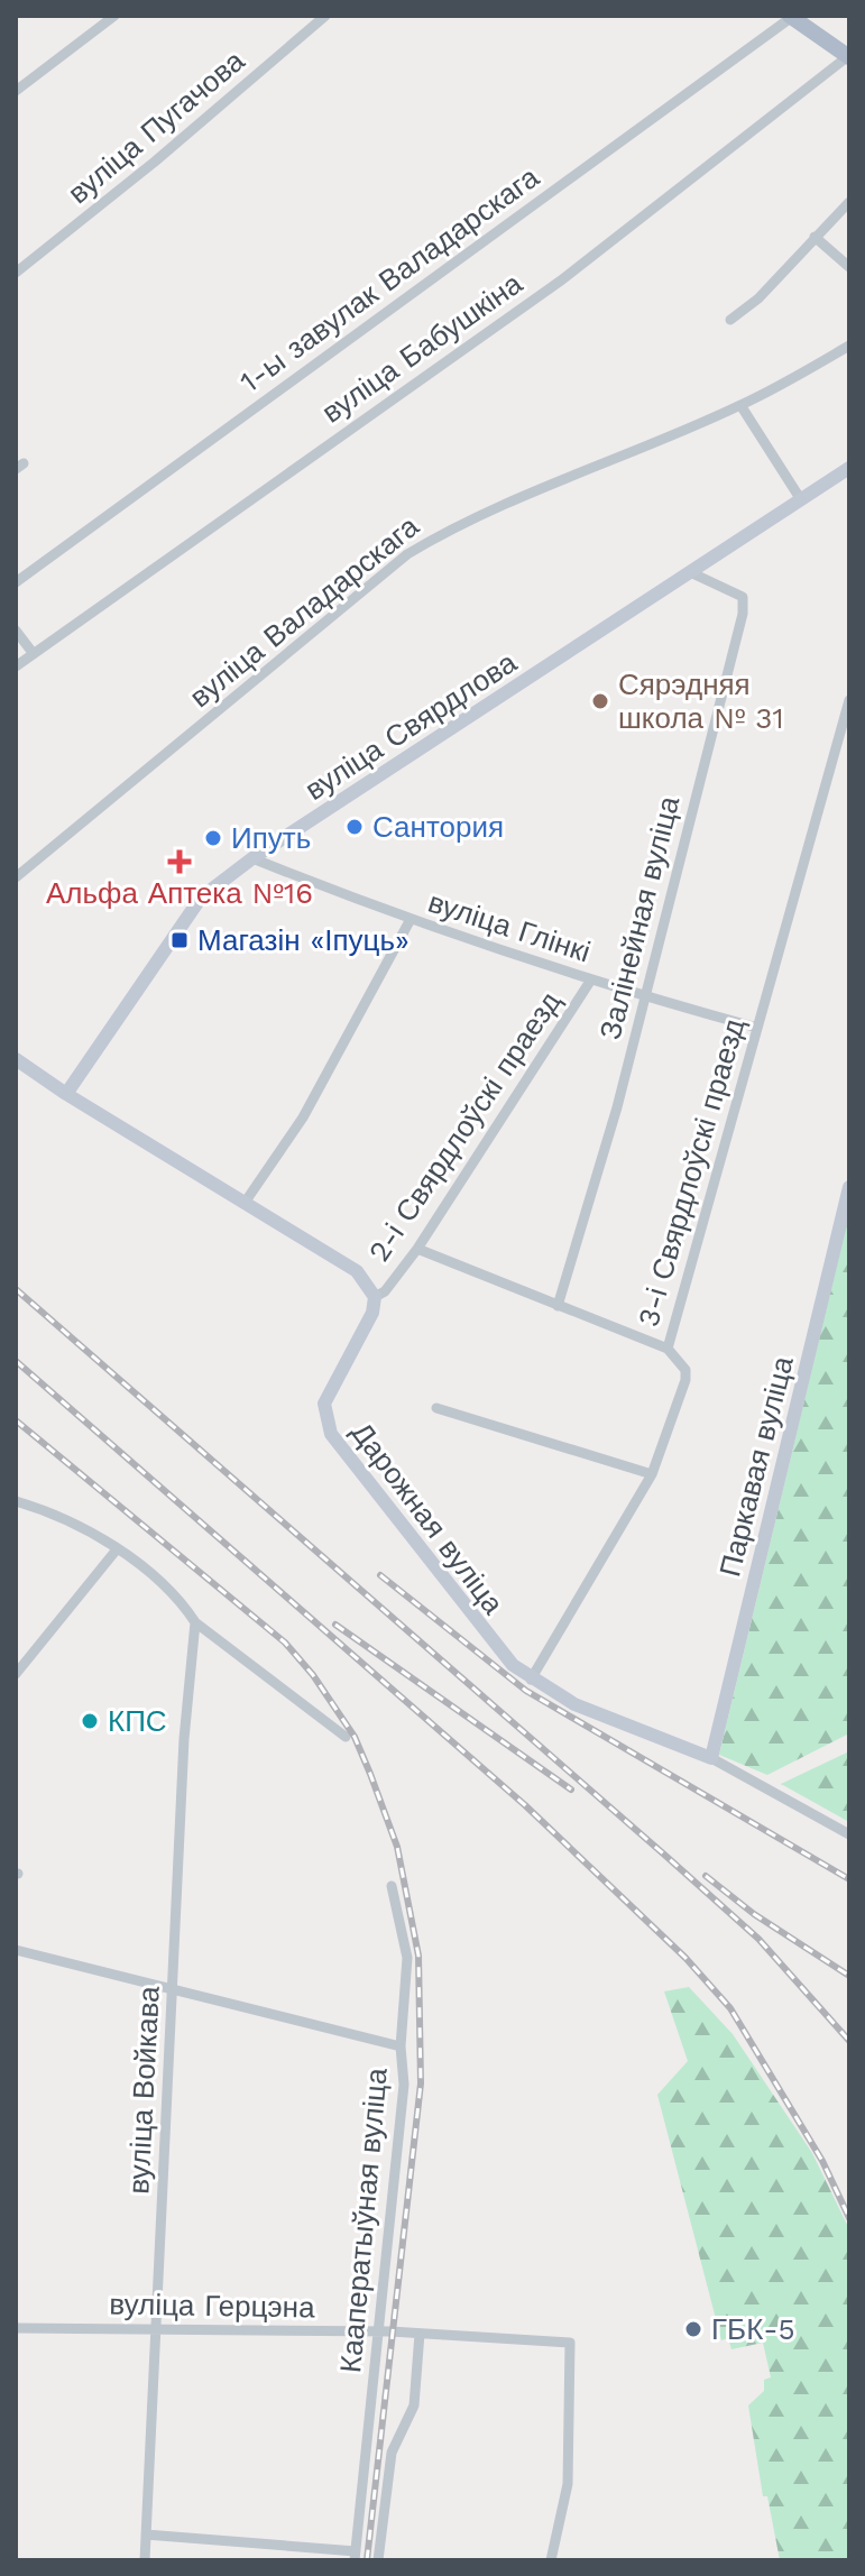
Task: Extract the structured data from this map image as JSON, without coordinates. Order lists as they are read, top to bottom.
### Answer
{
  "streets": {
    "street": [
      "вуліца Пугачова",
      "1-ы завулак Валадарскага",
      "вуліца Бабушкіна",
      "вуліца Валадарскага",
      "вуліца Свярдлова",
      "Залінейная вуліца",
      "вуліца Глінкі",
      "2-і Свярдлоўскі праезд",
      "3-і Свярдлоўскі праезд",
      "Паркавая вуліца",
      "Дарожная вуліца",
      "вуліца Войкава",
      "Кааператыўная вуліца",
      "вуліца Герцэна"
    ]
  },
  "crossings": [
    ["вуліца Свярдлова", "Залінейная вуліца"],
    ["вуліца Свярдлова", "вуліца Глінкі"],
    ["Залінейная вуліца", "вуліца Глінкі"],
    ["вуліца Глінкі", "2-і Свярдлоўскі праезд"],
    ["вуліца Глінкі", "3-і Свярдлоўскі праезд"],
    ["2-і Свярдлоўскі праезд", "Дарожная вуліца"],
    ["3-і Свярдлоўскі праезд", "Дарожная вуліца"],
    ["Паркавая вуліца", "Дарожная вуліца"],
    ["вуліца Войкава", "вуліца Герцэна"],
    ["Кааператыўная вуліца", "вуліца Герцэна"]
  ],
  "places": {
    "other": [
      "Сярэдняя школа № 31",
      "Сантория",
      "Ипуть",
      "КПС",
      "ГБК-5"
    ],
    "health": ["Альфа Аптека №16"],
    "transit": ["Магазін «Іпуць»"]
  }
}
